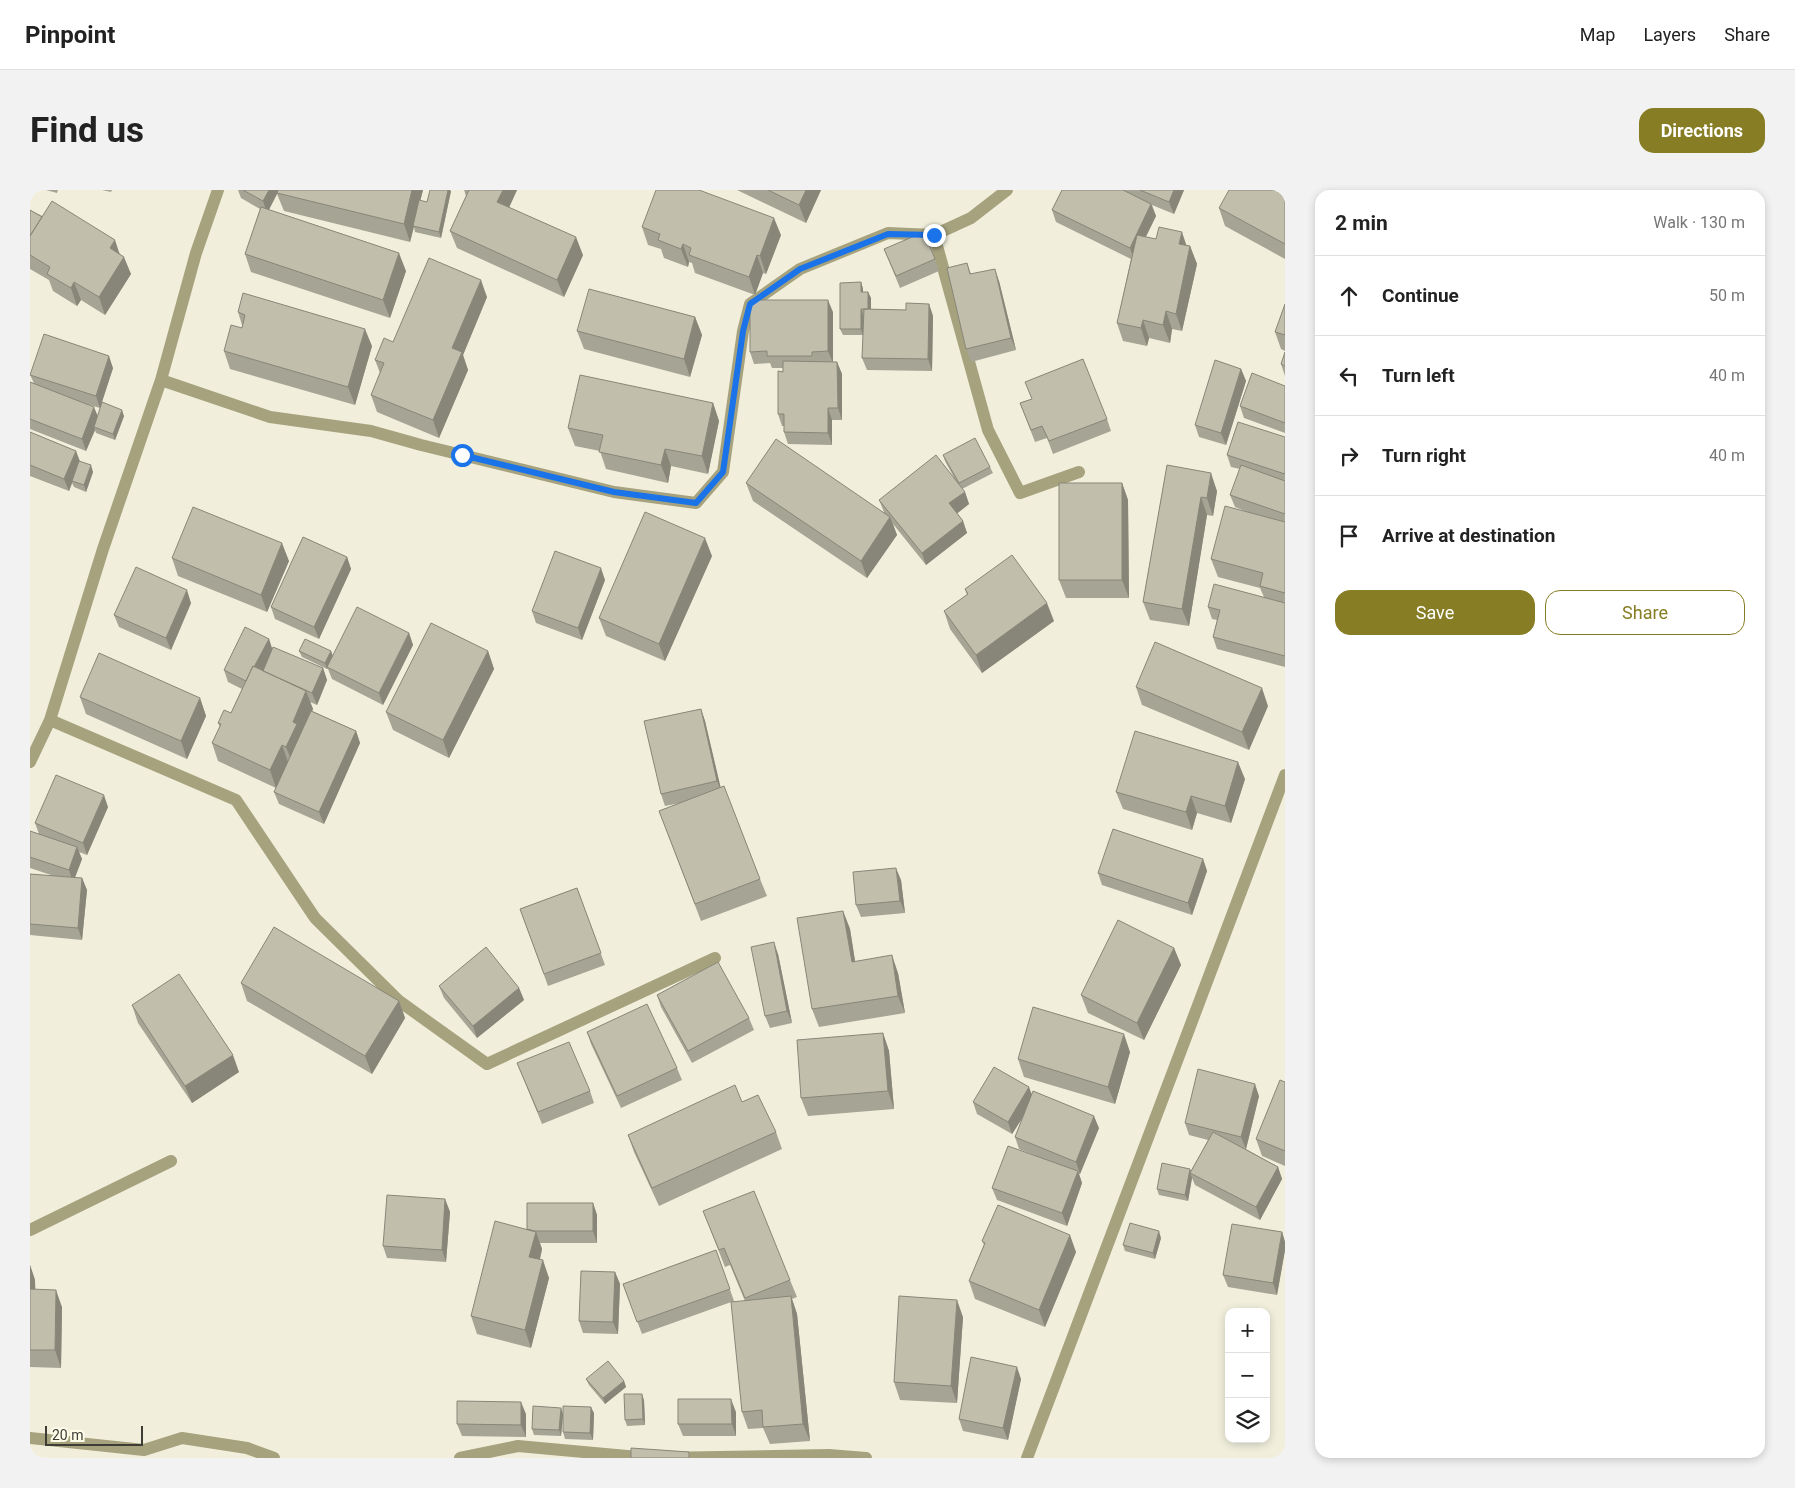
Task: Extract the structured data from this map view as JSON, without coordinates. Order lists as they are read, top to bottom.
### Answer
{
  "scale_bar": "20 m",
  "page": {
    "header": "Pinpoint",
    "nav": ["Map", "Layers", "Share"],
    "buttons": [
      "Directions",
      ["Save", "Share"]
    ],
    "title": "Find us",
    "heading": ["2 min", "Walk · 130 m"],
    "list": [
      ["Continue", "50 m"],
      ["Turn left", "40 m"],
      ["Turn right", "40 m"],
      "Arrive at destination"
    ],
    "map_buttons": ["+", "−"],
    "scale": "20 m"
  }
}
